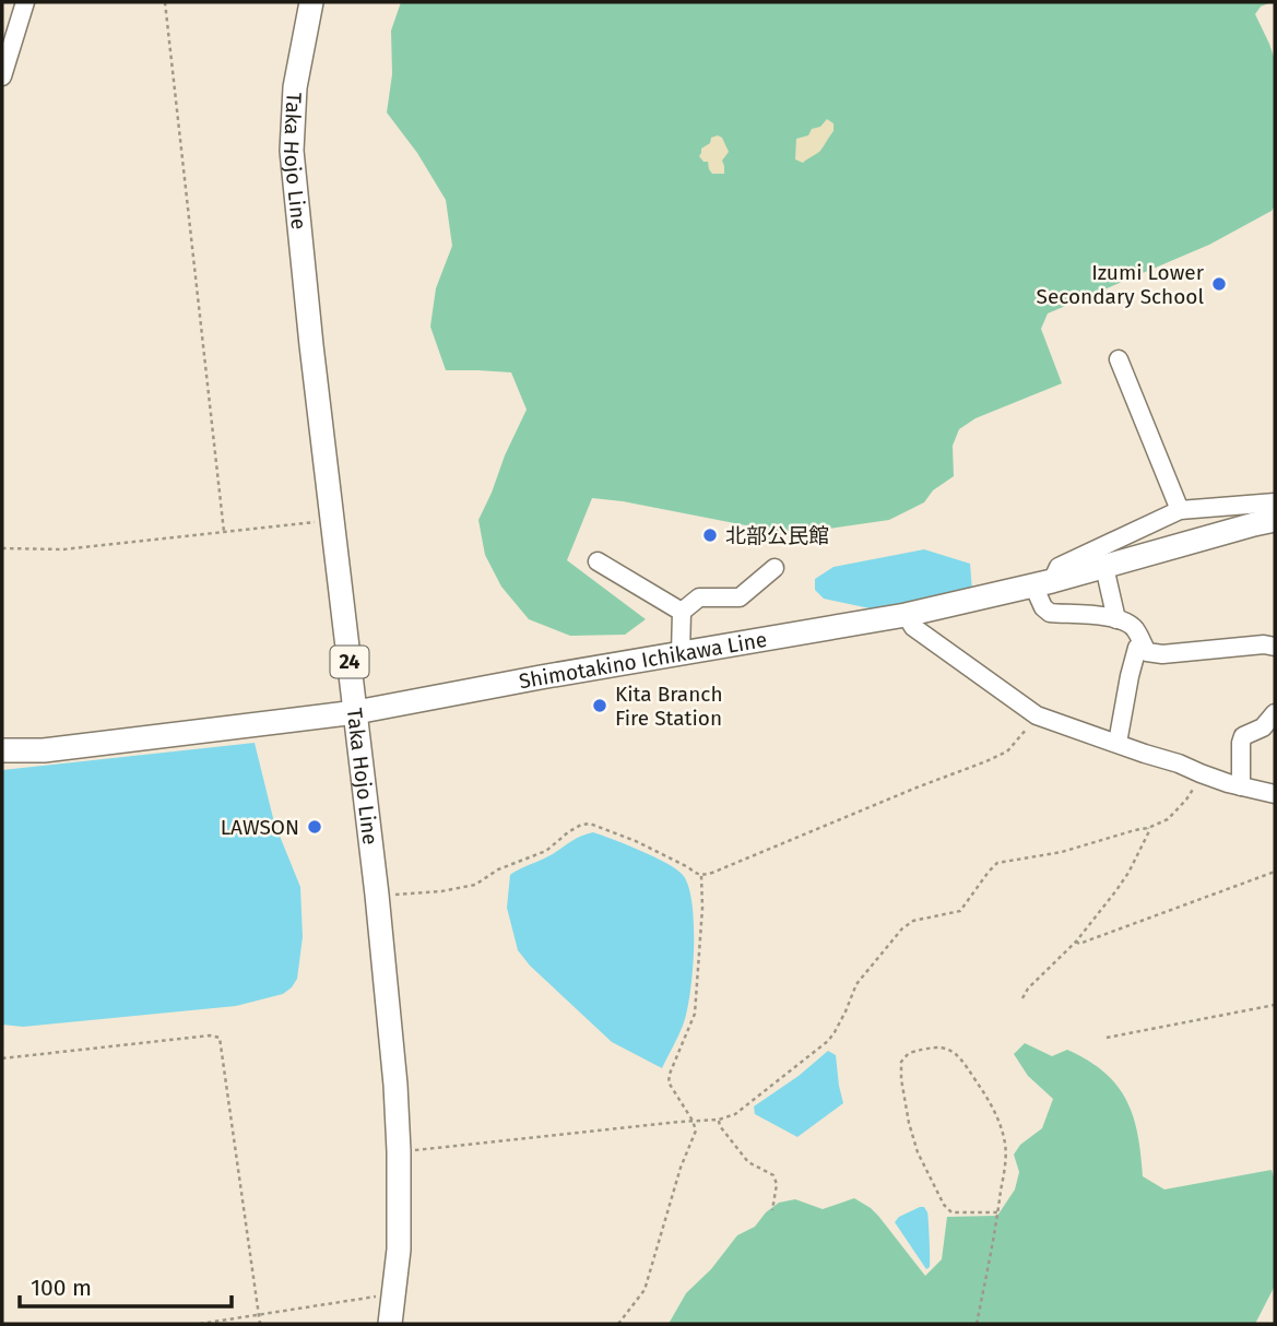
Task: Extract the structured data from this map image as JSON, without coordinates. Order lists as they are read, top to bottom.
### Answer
{
  "streets": {
    "main road": ["Taka Hojo Line", "Shimotakino Ichikawa Line", "24"]
  },
  "crossings": [
    ["Taka Hojo Line", "Shimotakino Ichikawa Line"]
  ],
  "places": [
    "Izumi Lower Secondary School",
    "北部公民館",
    "Kita Branch Fire Station",
    "LAWSON"
  ],
  "scale_bar": "100 m"
}
